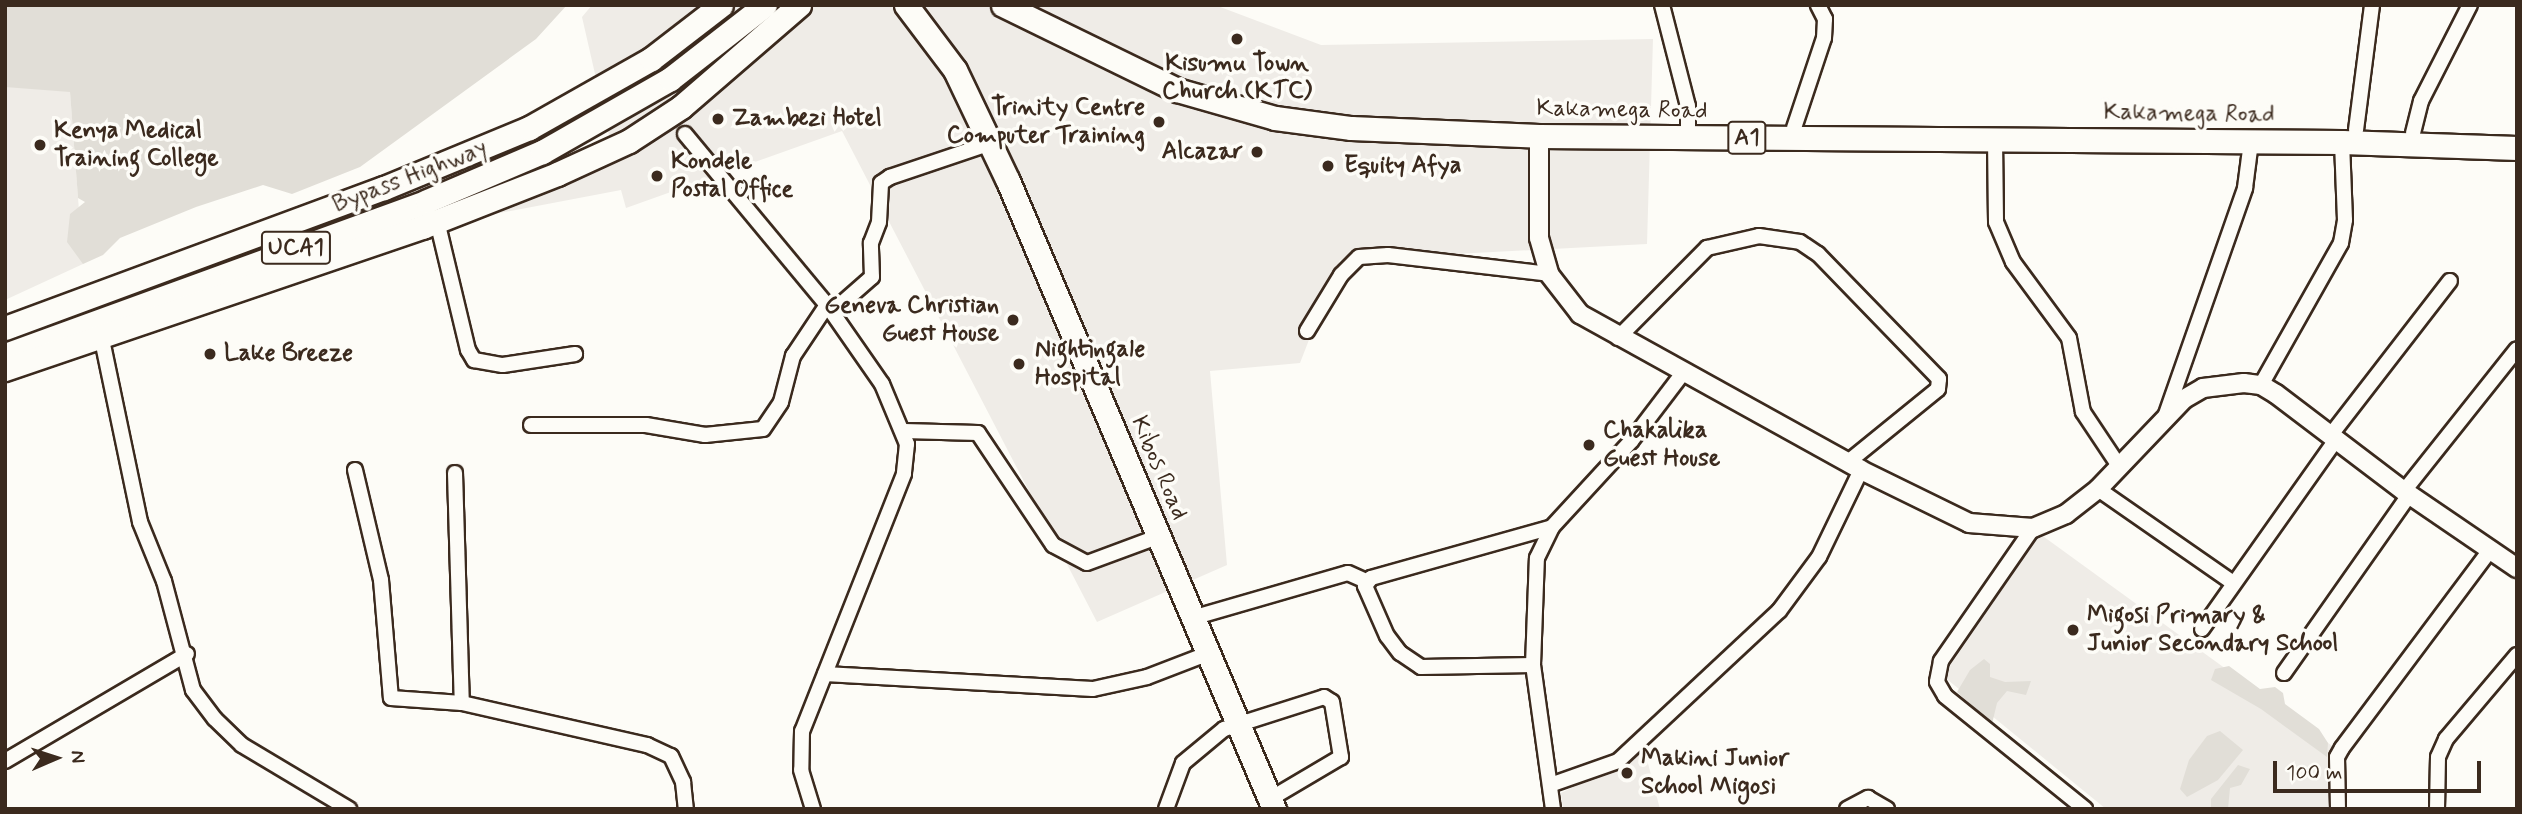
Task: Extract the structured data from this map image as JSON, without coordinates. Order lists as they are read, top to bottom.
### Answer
{
  "streets": {
    "main road": [
      "Kakamega Road",
      "A1",
      "Bypass Highway",
      "UCA1",
      "Kibos Road"
    ]
  },
  "places": [
    "Kisumu Town Church (KTC)",
    "Zambezi Hotel",
    "Trinity Centre Computer Training",
    "Kenya Medical Training College",
    "Alcazar",
    "Equity Afya",
    "Kondele Postal Office",
    "Geneva Christian Guest House",
    "Lake Breeze",
    "Nightingale Hospital",
    "Chakalika Guest House",
    "Migosi Primary & Junior Secondary School",
    "Makini Junior School Migosi"
  ],
  "scale_bar": "100 m",
  "north": "right"
}
